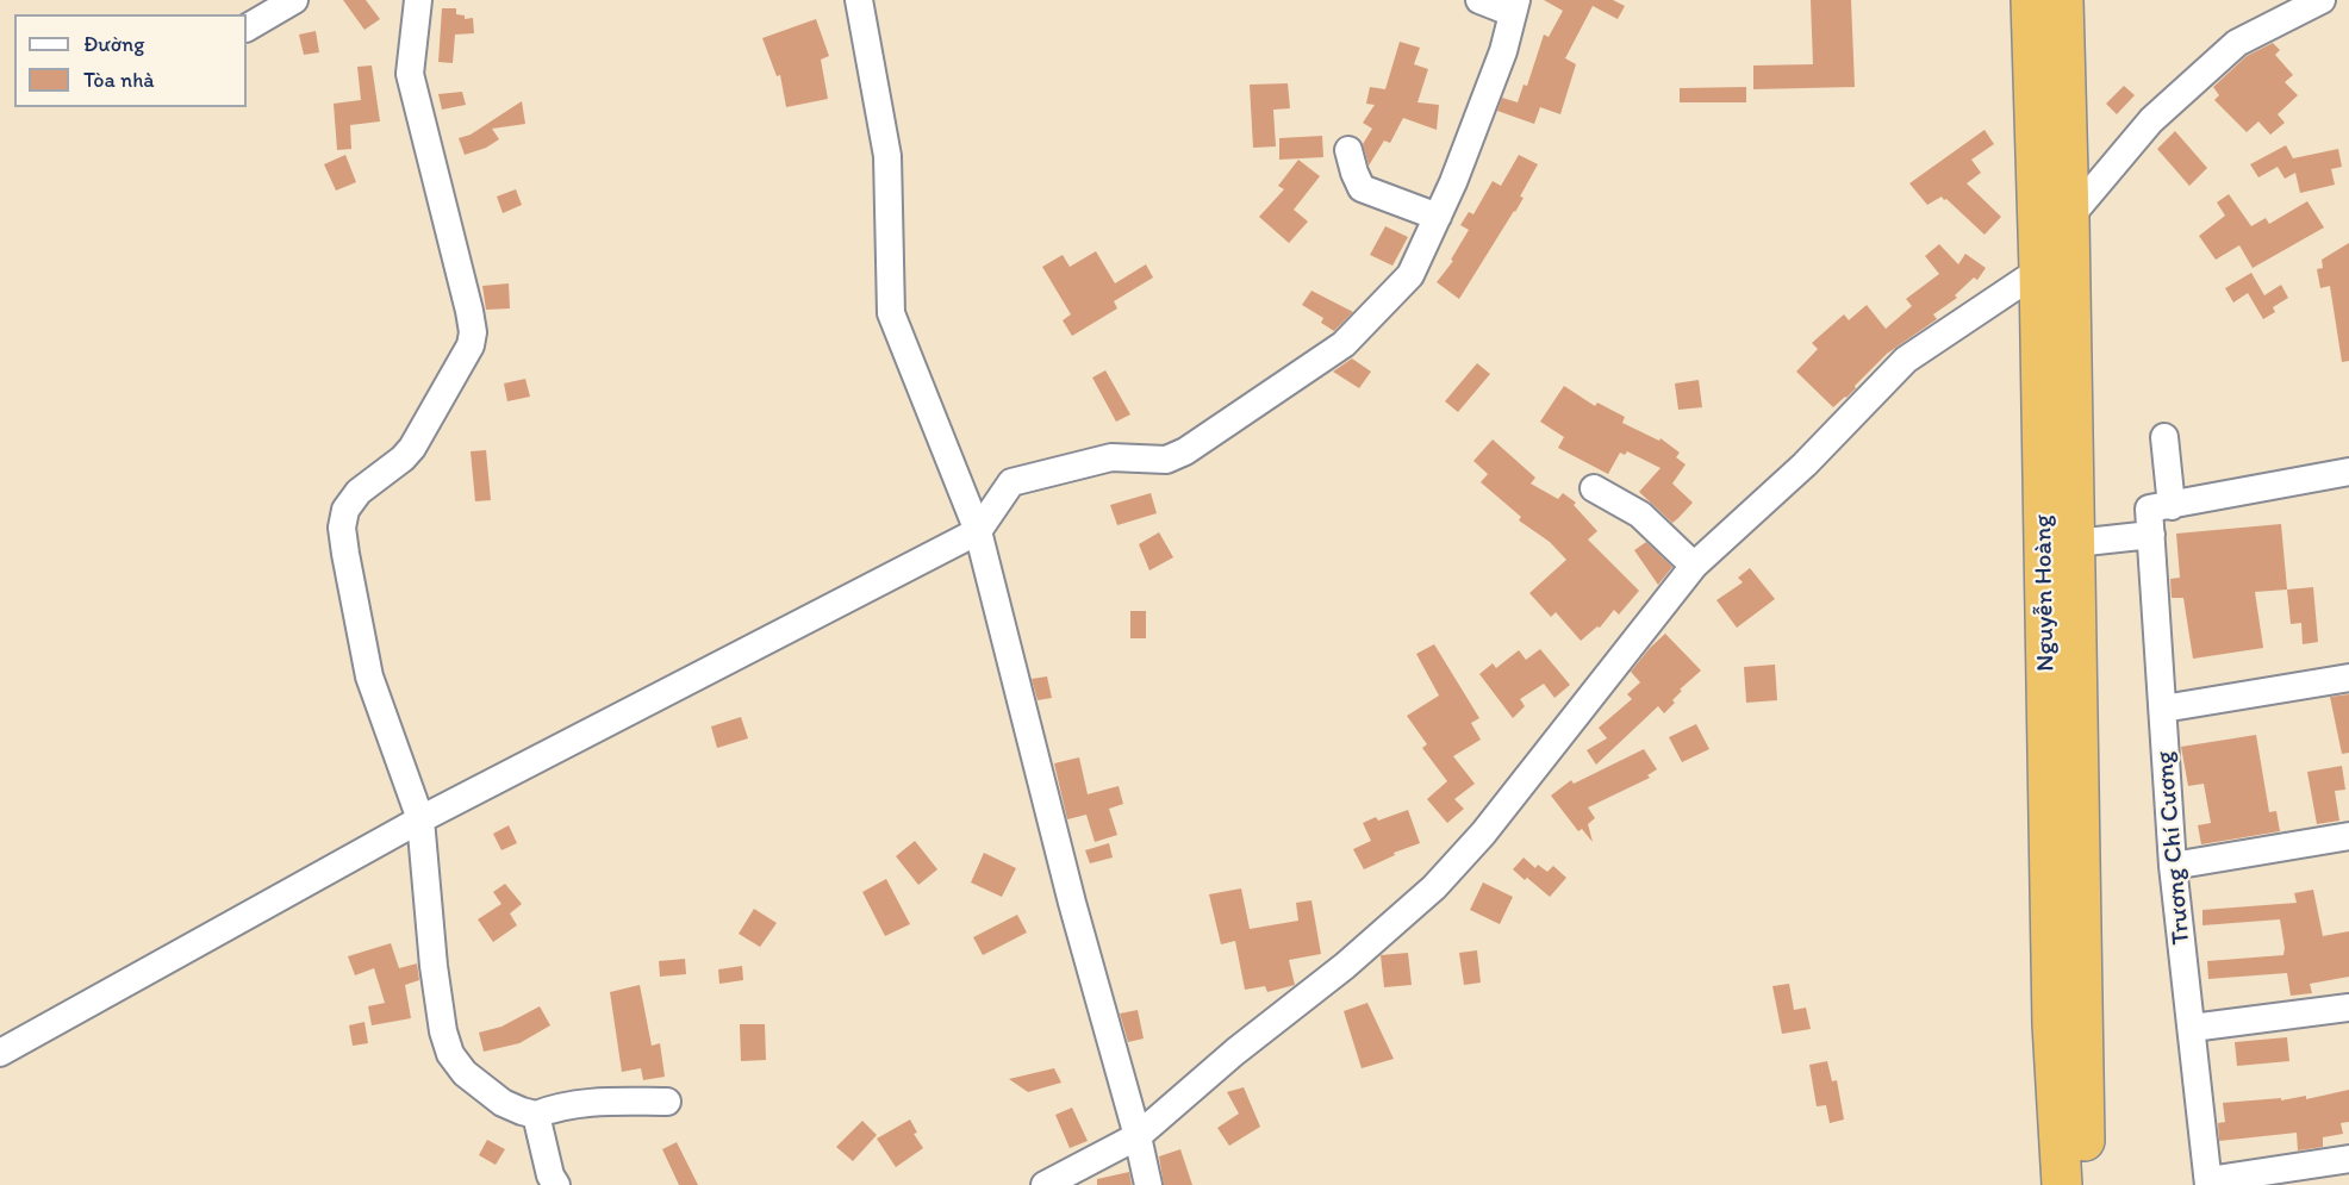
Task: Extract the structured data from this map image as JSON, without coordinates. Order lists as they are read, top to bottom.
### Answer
{
  "streets": {
    "highway": ["Nguyễn Hoàng"],
    "street": ["Trương Chí Cương"]
  },
  "legend": ["Đường", "Tòa nhà"]
}
